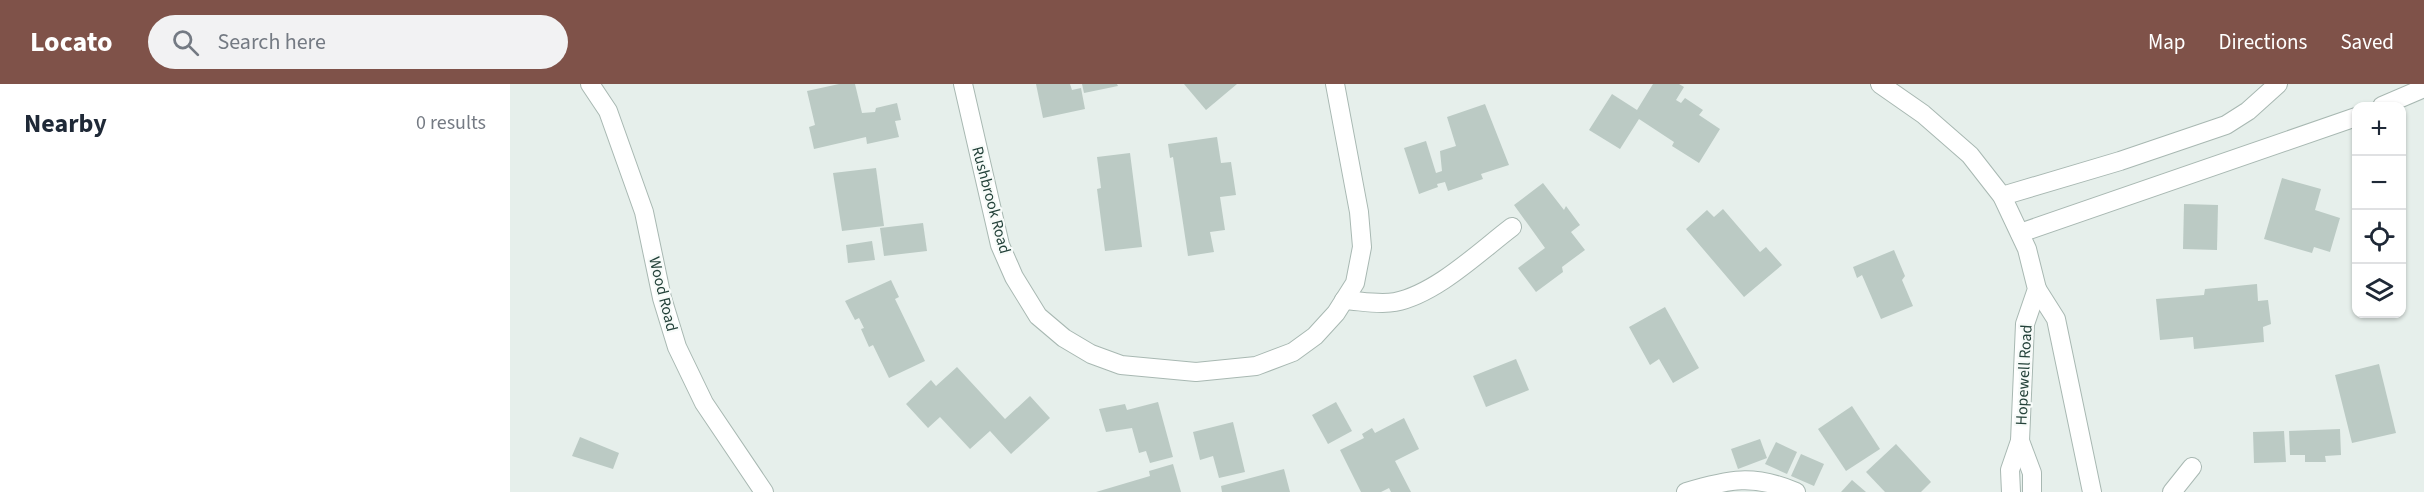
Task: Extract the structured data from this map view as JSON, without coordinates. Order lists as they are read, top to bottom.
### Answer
{
  "streets": {
    "street": ["Rushbrook Road", "Wood Road", "Hopewell Road"]
  },
  "page": {
    "header": "Locato",
    "search": "Search here",
    "nav": ["Map", "Directions", "Saved"],
    "heading": ["Nearby", "0 results"],
    "map_buttons": ["+", "−"]
  }
}
